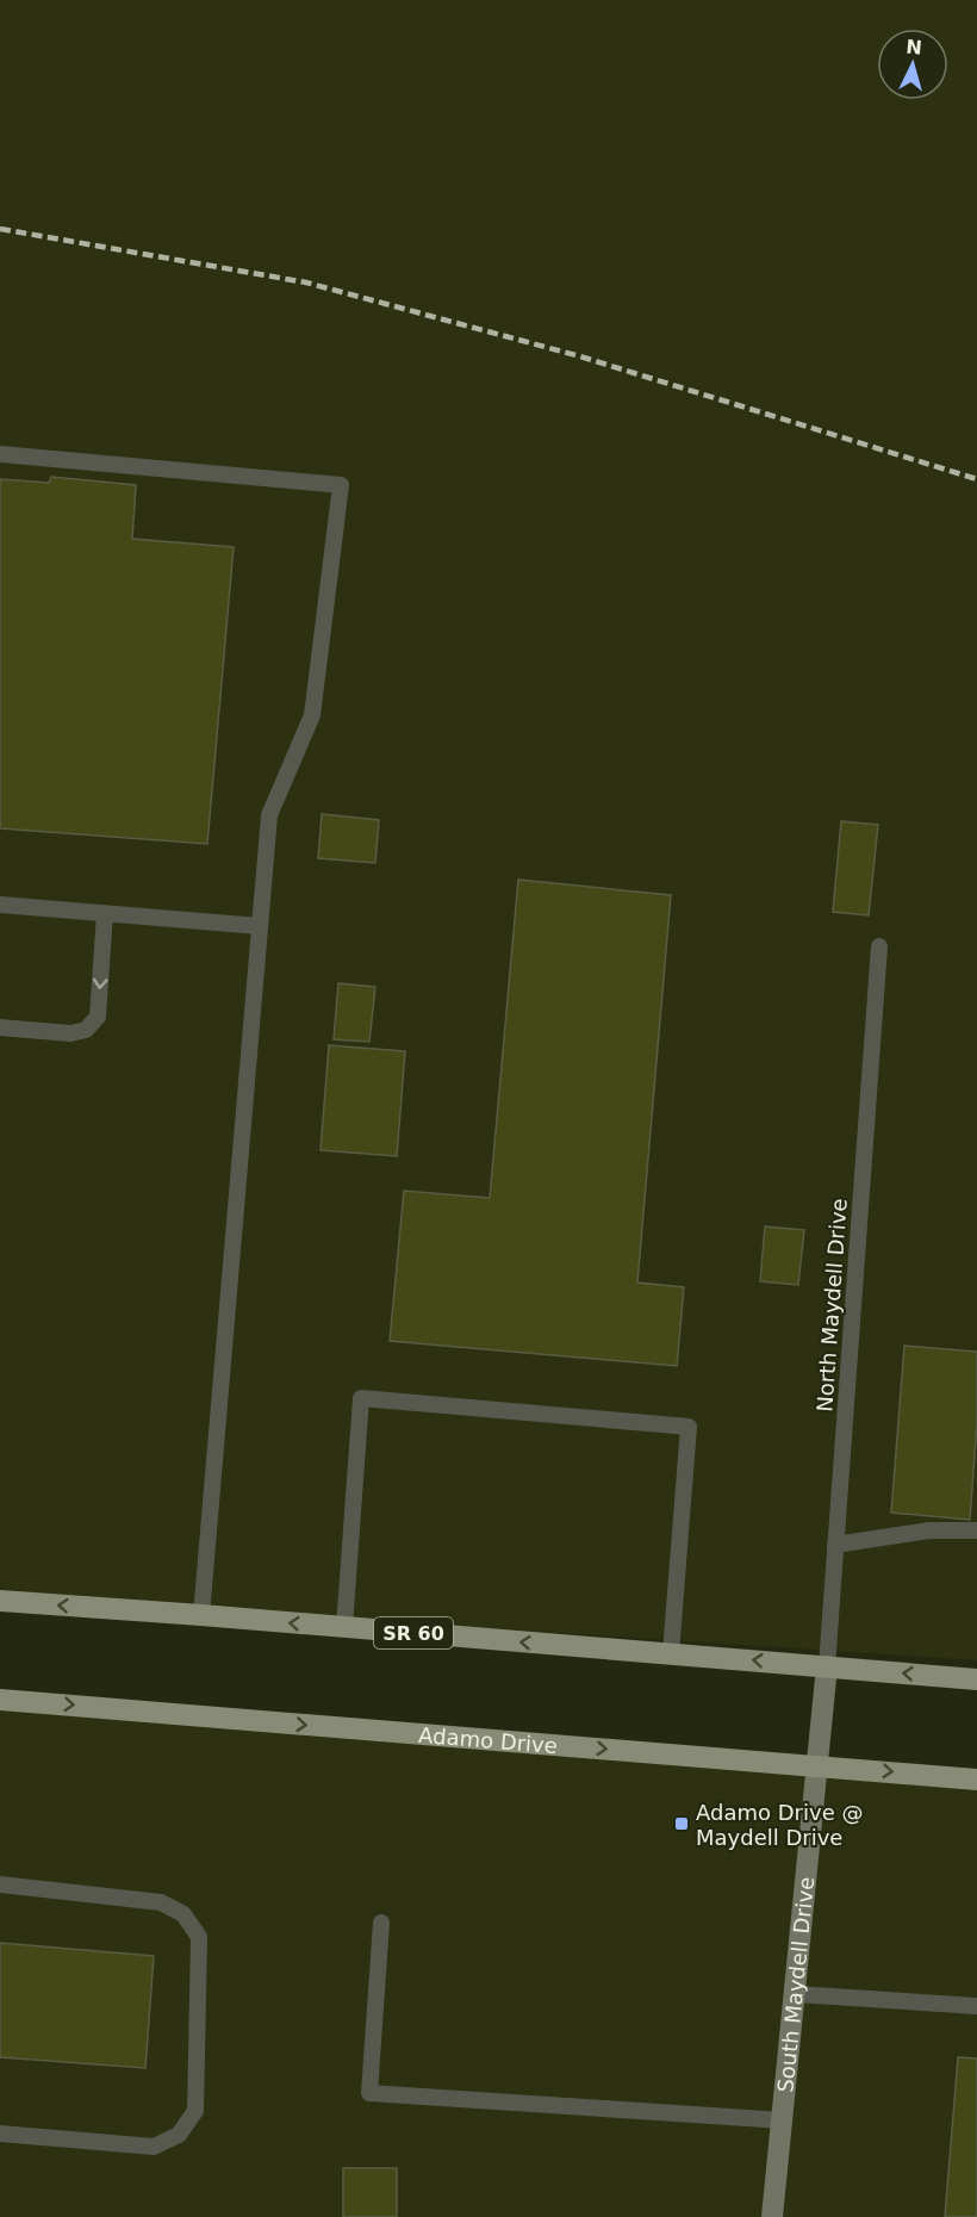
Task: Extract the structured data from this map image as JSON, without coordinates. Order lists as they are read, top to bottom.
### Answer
{
  "streets": {
    "main road": ["SR 60", "Adamo Drive"],
    "street": ["South Maydell Drive"],
    "lane": ["North Maydell Drive"]
  },
  "crossings": [
    ["North Maydell Drive", "SR 60"],
    ["North Maydell Drive", "South Maydell Drive"],
    ["SR 60", "South Maydell Drive"],
    ["Adamo Drive", "South Maydell Drive"]
  ],
  "places": {
    "transit": ["Adamo Drive @ Maydell Drive"]
  },
  "north": "top"
}
